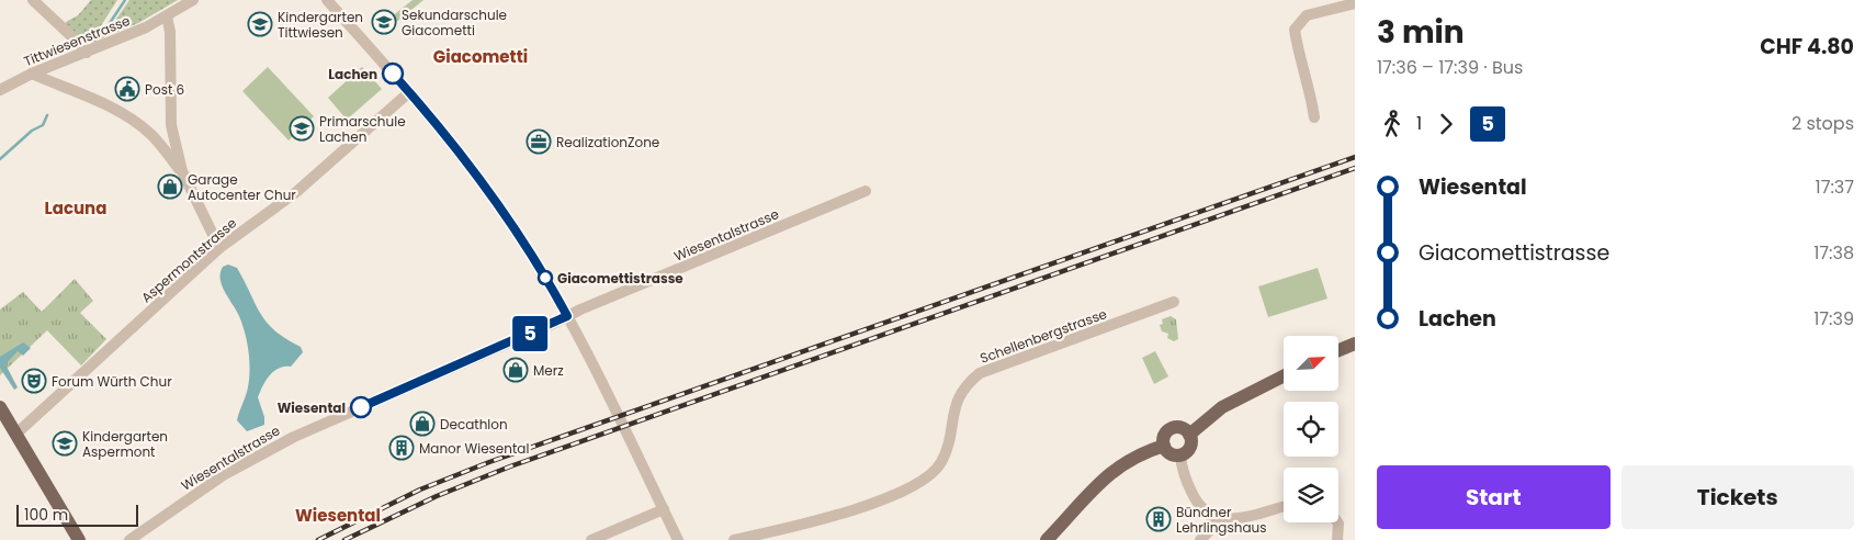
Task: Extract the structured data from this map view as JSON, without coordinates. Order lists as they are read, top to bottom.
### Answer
{
  "streets": {
    "street": [
      "Tittwiesenstrasse",
      "Wiesentalstrasse",
      "Aspermontstrasse",
      "Schellenbergstrasse"
    ]
  },
  "districts": ["Giacometti", "Lacuna", "Wiesental"],
  "places": {
    "school or university": [
      "Sekundarschule Giacometti",
      "Kindergarten Tittwiesen",
      "Primarschule Lachen",
      "Kindergarten Aspermont"
    ],
    "other": ["Lachen", "Giacomettistrasse", "Wiesental"],
    "public building": ["Post 6"],
    "office": ["RealizationZone"],
    "shop": ["Garage Autocenter Chur", "Merz", "Decathlon"],
    "theatre": ["Forum Würth Chur"],
    "building": ["Manor Wiesental", "Bündner Lehrlingshaus"]
  },
  "lines": ["bus line 5"],
  "scale_bar": "100 m",
  "north": "top right",
  "page": {
    "on_map": "5",
    "heading": ["3 min", "17:36 – 17:39 · Bus", "CHF 4.80"],
    "legs": ["1", "5", "2 stops"],
    "list": [
      {
        "name": "Wiesental",
        "value": "17:37"
      },
      {
        "name": "Giacomettistrasse",
        "value": "17:38"
      },
      {
        "name": "Lachen",
        "value": "17:39"
      }
    ],
    "buttons": ["Start", "Tickets"],
    "scale": "100 m"
  }
}
